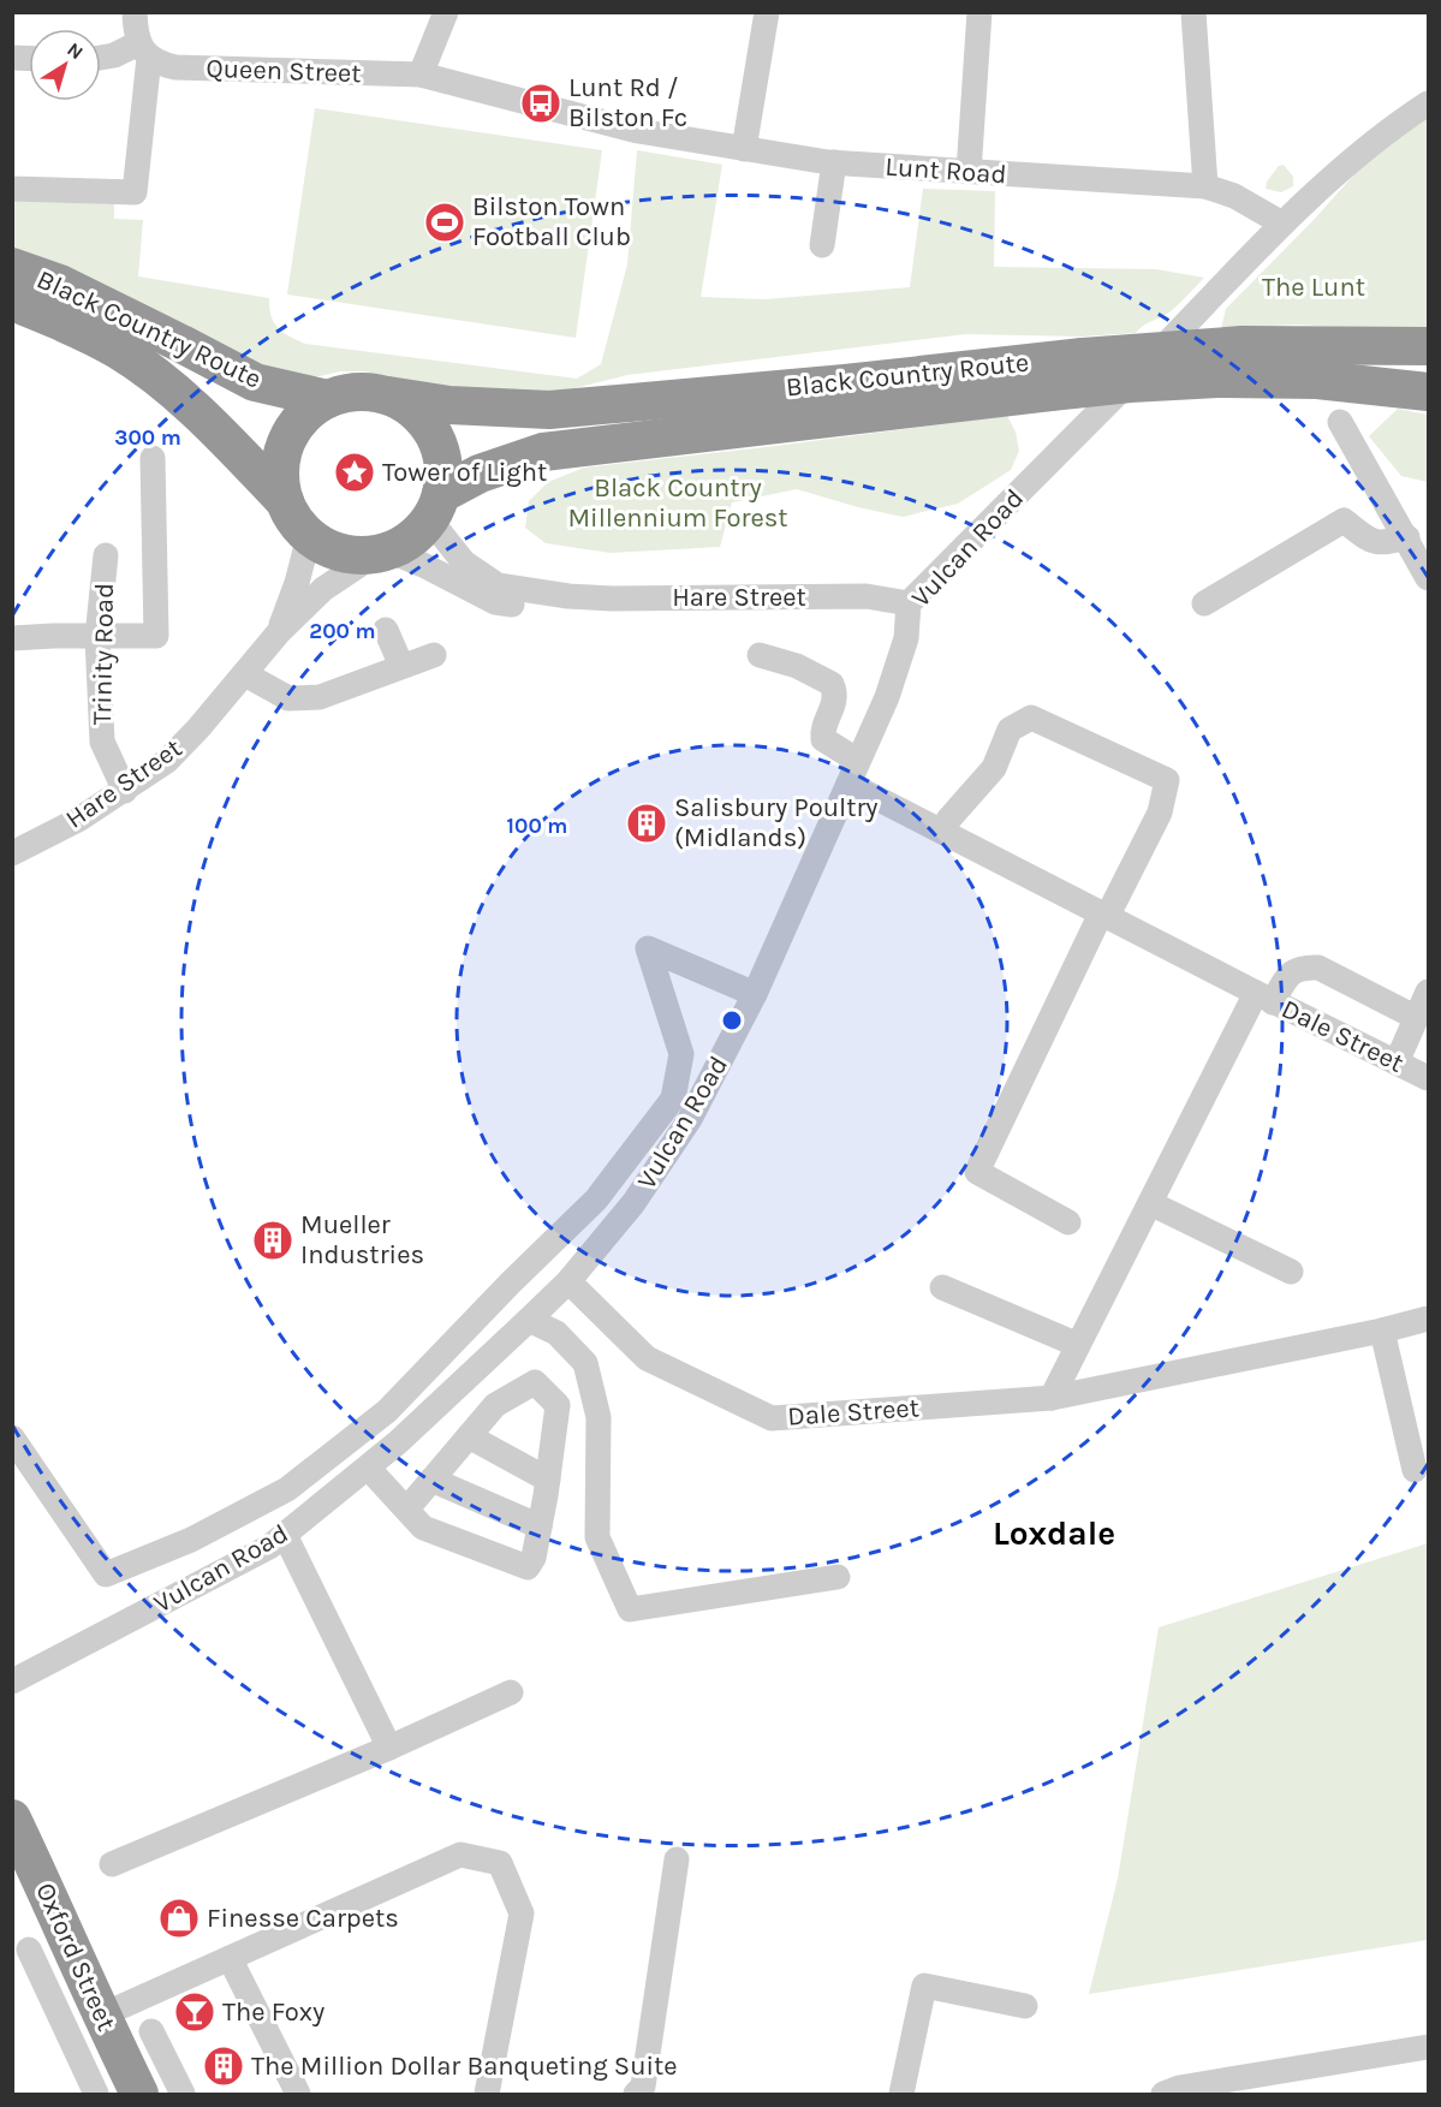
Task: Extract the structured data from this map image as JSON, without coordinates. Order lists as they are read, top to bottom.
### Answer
{
  "streets": {
    "highway": ["Black Country Route", "Oxford Street"],
    "street": [
      "Queen Street",
      "Lunt Road",
      "Vulcan Road",
      "Hare Street",
      "Trinity Road",
      "Dale Street"
    ]
  },
  "crossings": [
    ["Queen Street", "Lunt Road"],
    ["Lunt Road", "Vulcan Road"],
    ["Black Country Route", "Hare Street"],
    ["Vulcan Road", "Hare Street"],
    ["Vulcan Road", "Dale Street"],
    ["Hare Street", "Trinity Road"]
  ],
  "districts": ["Loxdale"],
  "parks": ["The Lunt", "Black Country Millennium Forest"],
  "places": {
    "bus stop": ["Lunt Rd / Bilston Fc"],
    "sports": ["Bilston Town Football Club"],
    "place": ["Tower of Light"],
    "building": ["Salisbury Poultry (Midlands)", "Mueller Industries", "The Million Dollar Banqueting Suite"],
    "shop": ["Finesse Carpets"],
    "bar": ["The Foxy"]
  },
  "north": "top right",
  "rings": ["300 m", "200 m", "100 m"]
}
